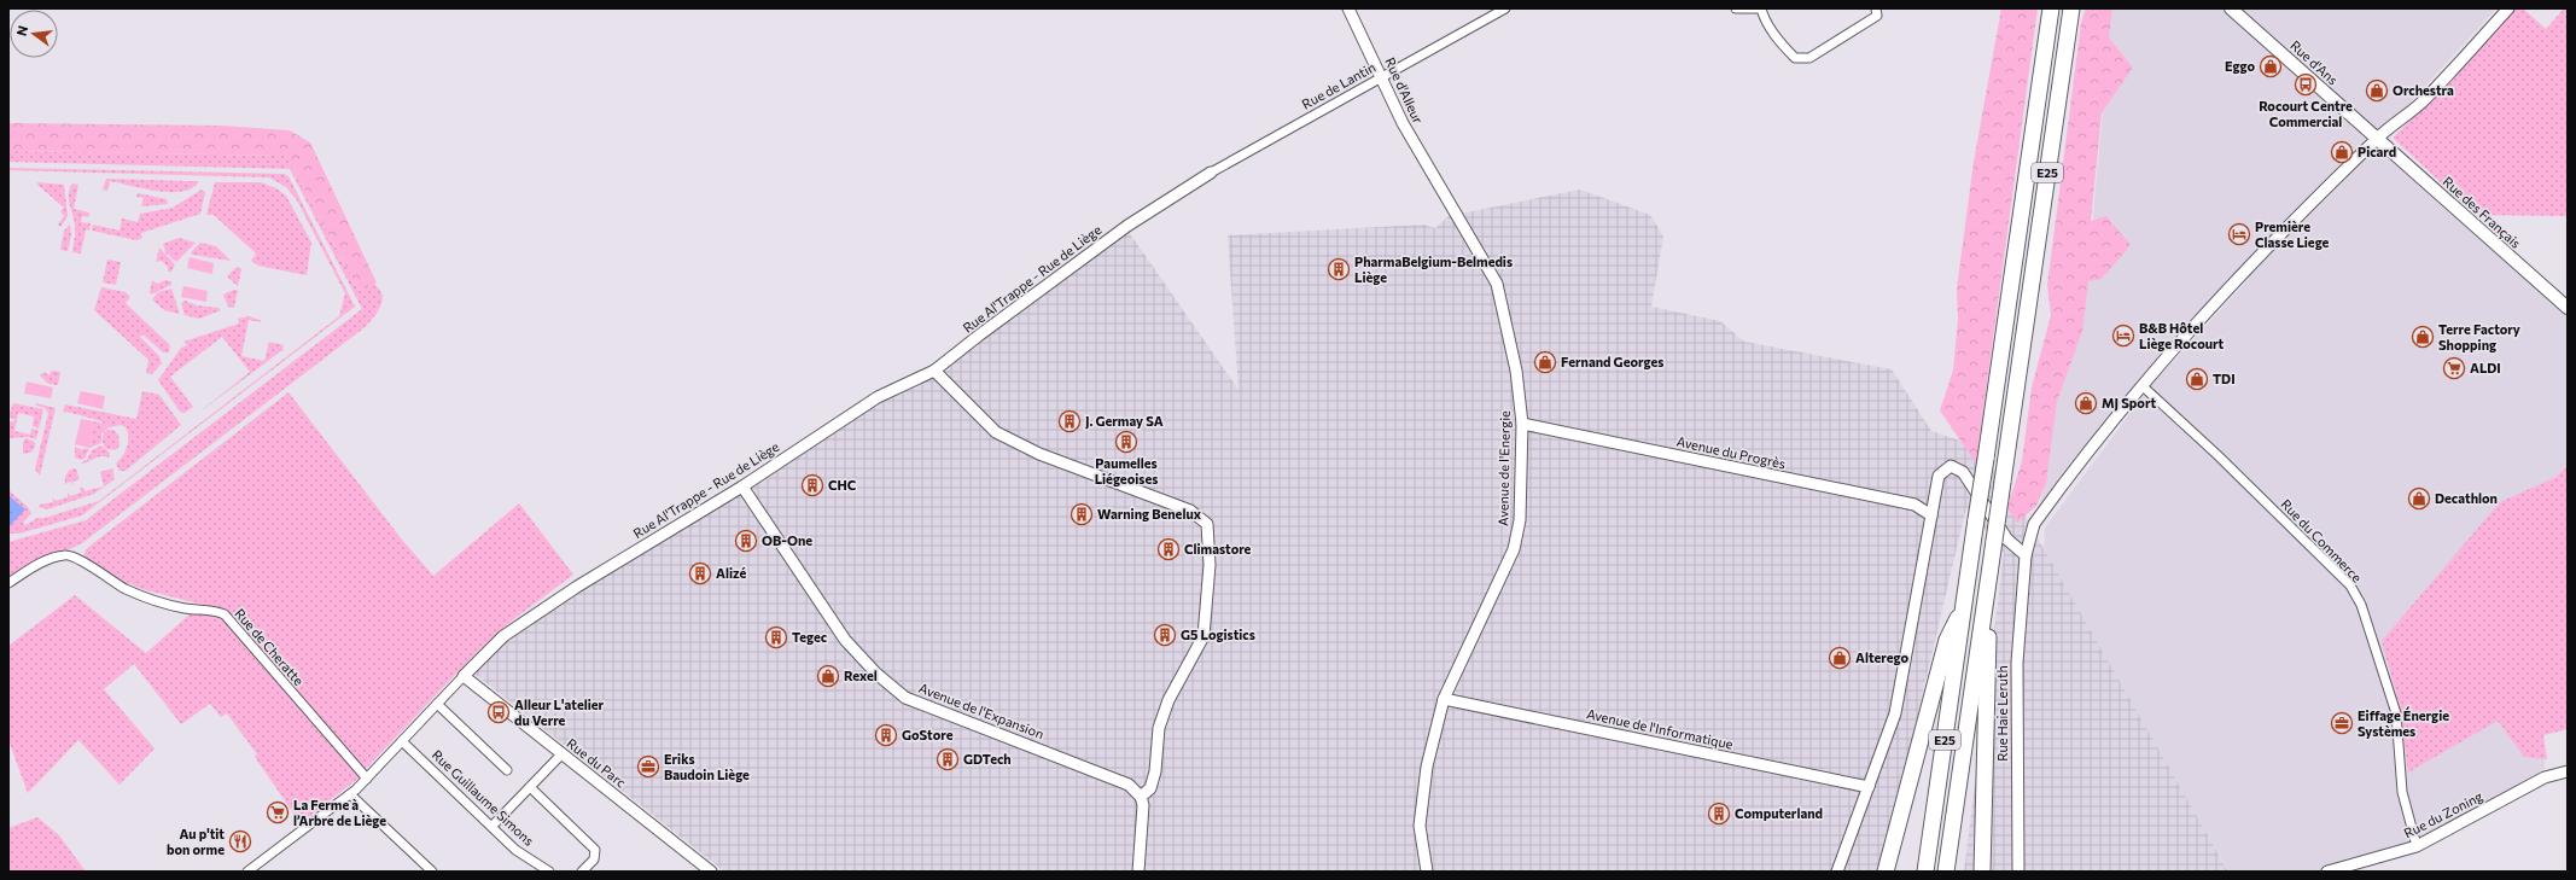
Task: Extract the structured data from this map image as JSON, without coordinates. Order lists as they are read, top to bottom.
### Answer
{
  "streets": {
    "highway": ["E25"],
    "main road": ["Rue d'Ans", "Rue des Français"],
    "street": [
      "Rue de Lantin",
      "Rue d'Alleur",
      "Rue Al'Trappe - Rue de Liège",
      "Avenue du Progrès",
      "Avenue de l'Energie",
      "Rue du Commerce",
      "Rue de Cheratte",
      "Avenue de l'Expansion",
      "Rue Haie Leruth",
      "Avenue de l'Informatique",
      "Rue du Parc",
      "Rue Guillaume Simons",
      "Rue du Zoning"
    ]
  },
  "crossings": [
    ["Rue d'Ans", "Rue des Français"],
    ["Rue d'Ans", "Rue Haie Leruth"],
    ["Rue de Lantin", "Rue d'Alleur"],
    ["Rue de Lantin", "Rue Al'Trappe - Rue de Liège"],
    ["Rue d'Alleur", "Avenue de l'Energie"],
    ["Rue des Français", "Rue Haie Leruth"],
    ["Rue Al'Trappe - Rue de Liège", "Rue de Cheratte"],
    ["Rue Al'Trappe - Rue de Liège", "Avenue de l'Expansion"],
    ["Rue Al'Trappe - Rue de Liège", "Rue du Parc"],
    ["Rue Al'Trappe - Rue de Liège", "Rue Guillaume Simons"],
    ["Avenue du Progrès", "Avenue de l'Energie"],
    ["Avenue de l'Energie", "Avenue de l'Informatique"],
    ["Rue du Commerce", "Rue Haie Leruth"],
    ["Rue du Commerce", "Rue du Zoning"]
  ],
  "places": {
    "shop": [
      "Eggo",
      "Orchestra",
      "Picard",
      "Terre Factory Shopping",
      "Fernand Georges",
      "TDI",
      "MJ Sport",
      "Decathlon",
      "Alterego",
      "Rexel"
    ],
    "bus stop": ["Rocourt Centre Commercial", "Alleur L'atelier du Verre"],
    "hotel": ["Première Classe Liege", "B&B Hôtel Liège Rocourt"],
    "building": [
      "PharmaBelgium-Belmedis Liège",
      "J. Germay SA",
      "Paumelles Liégeoises",
      "CHC",
      "Warning Benelux",
      "OB-One",
      "Climastore",
      "Alizé",
      "G5 Logistics",
      "Tegec",
      "GoStore",
      "GDTech",
      "Computerland"
    ],
    "supermarket": ["ALDI", "La Ferme à l’Arbre de Liège"],
    "office": ["Eiffage Énergie Systèmes", "Eriks Baudoin Liège"],
    "restaurant": ["Au p'tit bon orme"]
  },
  "north": "left"
}
